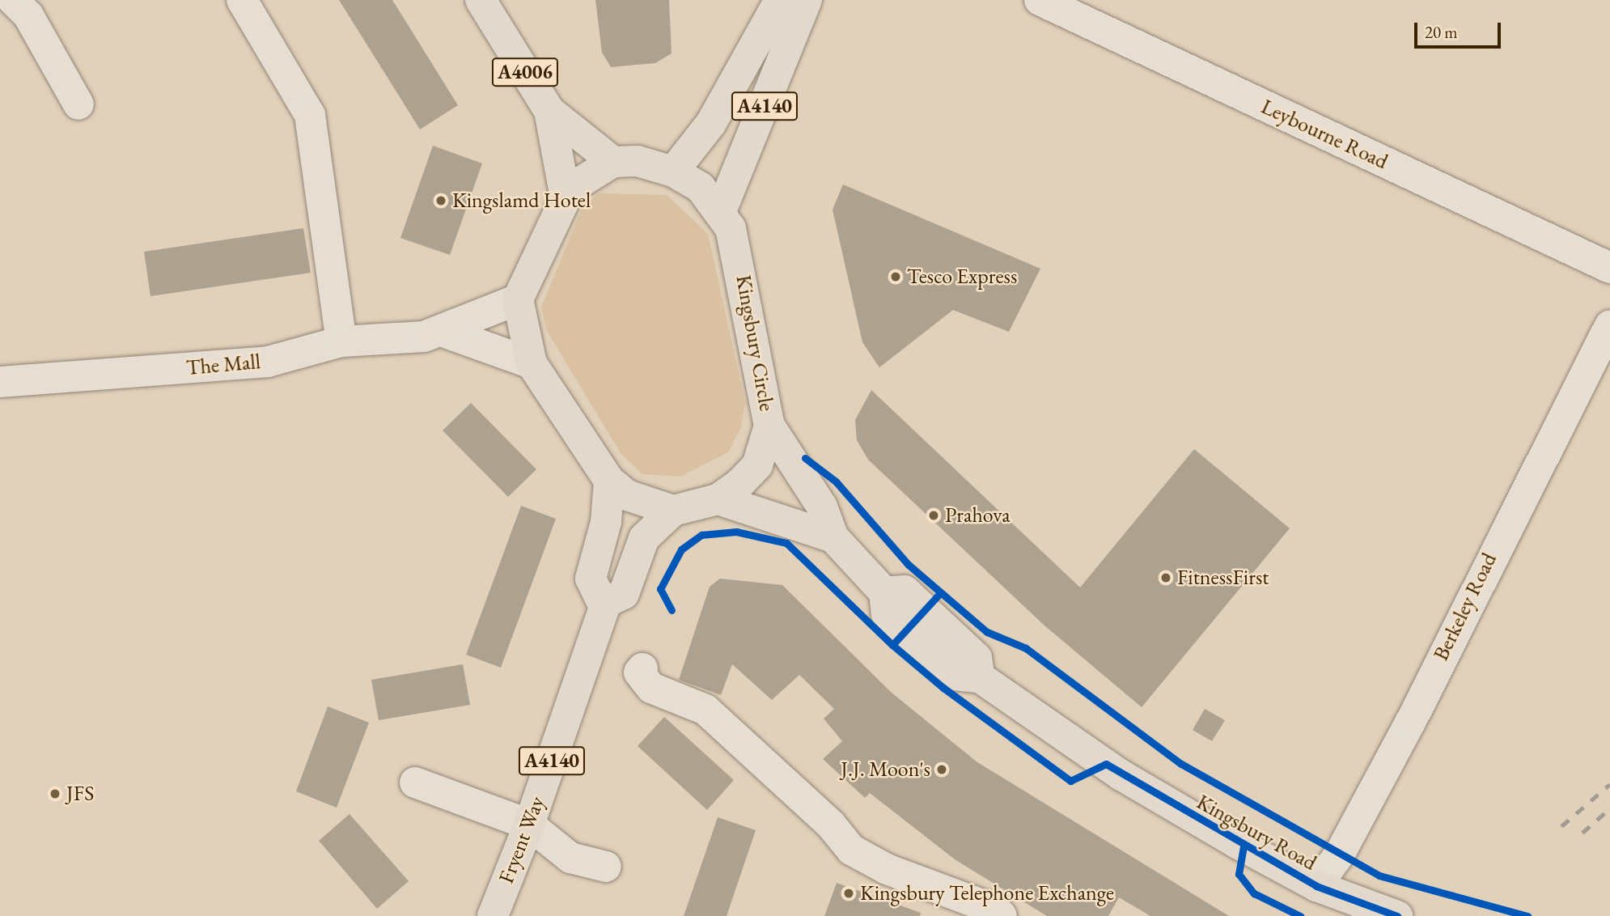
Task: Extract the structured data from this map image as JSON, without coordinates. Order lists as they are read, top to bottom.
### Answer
{
  "streets": {
    "main road": [
      "A4006",
      "A4140",
      "Kingsbury Circle",
      "Kingsbury Road",
      "Fryent Way"
    ],
    "street": ["Leybourne Road", "The Mall", "Berkeley Road"]
  },
  "crossings": [
    ["A4006", "Kingsbury Circle"],
    ["A4140", "Kingsbury Circle"],
    ["Kingsbury Circle", "Kingsbury Road"],
    ["Berkeley Road", "Kingsbury Road"]
  ],
  "places": [
    "Kingslamd Hotel",
    "Tesco Express",
    "Prahova",
    "FitnessFirst",
    "J.J. Moon's",
    "JFS",
    "Kingsbury Telephone Exchange"
  ],
  "scale_bar": "20 m"
}
